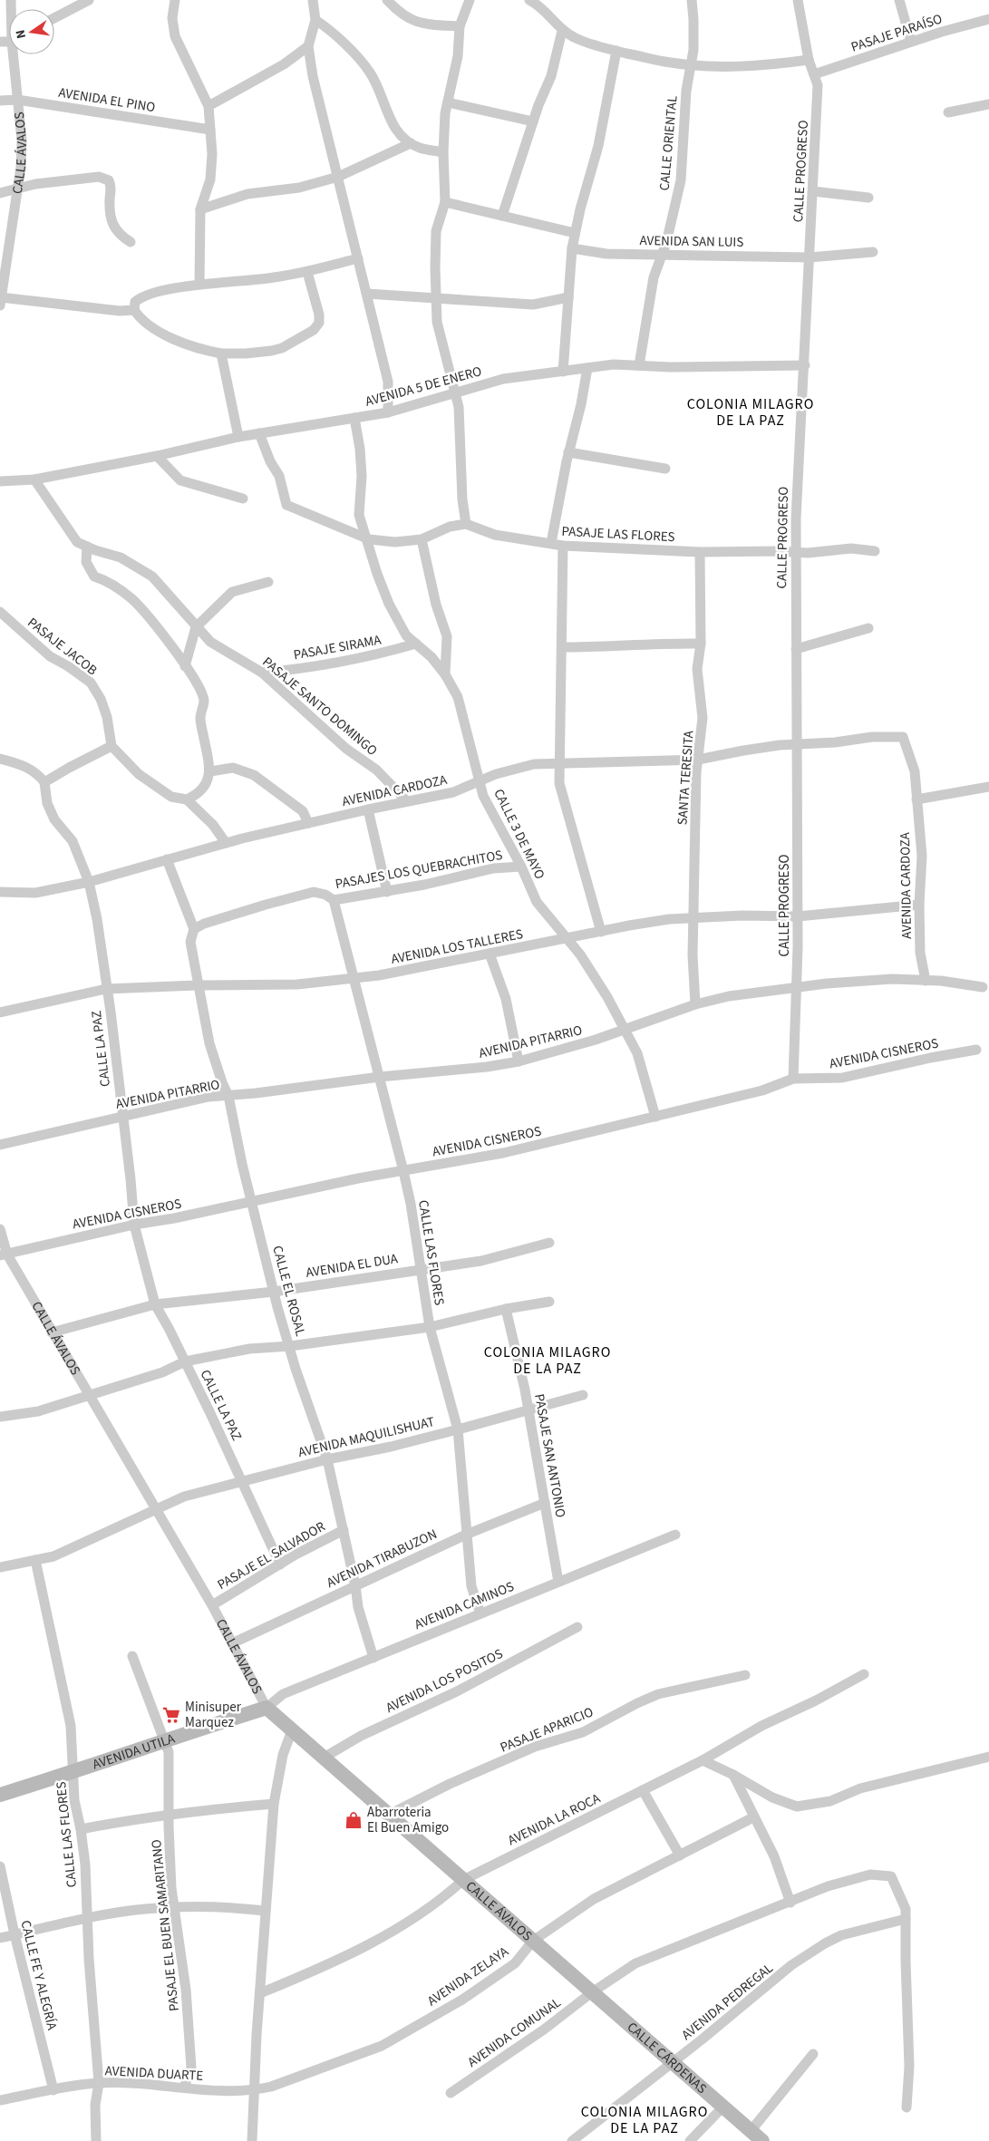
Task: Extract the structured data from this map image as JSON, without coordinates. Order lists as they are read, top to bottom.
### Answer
{
  "streets": {
    "street": [
      "PASAJE PARAÍSO",
      "AVENIDA EL PINO",
      "CALLE ORIENTAL",
      "CALLE ÁVALOS",
      "CALLE PROGRESO",
      "AVENIDA SAN LUIS",
      "AVENIDA 5 DE ENERO",
      "PASAJE LAS FLORES",
      "PASAJE JACOB",
      "PASAJE SIRAMA",
      "PASAJE SANTO DOMINGO",
      "SANTA TERESITA",
      "AVENIDA CARDOZA",
      "CALLE 3 DE MAYO",
      "PASAJES LOS QUEBRACHITOS",
      "AVENIDA LOS TALLERES",
      "AVENIDA PITARRIO",
      "CALLE LA PAZ",
      "AVENIDA CISNEROS",
      "CALLE LAS FLORES",
      "AVENIDA EL DUA",
      "CALLE EL ROSAL",
      "AVENIDA MAQUILISHUAT",
      "PASAJE SAN ANTONIO",
      "PASAJE EL SALVADOR",
      "AVENIDA TIRABUZON",
      "AVENIDA CAMINOS",
      "AVENIDA LOS POSITOS",
      "PASAJE APARICIO",
      "AVENIDA UTILA",
      "AVENIDA LA ROCA",
      "PASAJE EL BUEN SAMARITANO",
      "CALLE FE Y ALEGRÍA",
      "AVENIDA ZELAYA",
      "AVENIDA PEDREGAL",
      "AVENIDA COMUNAL",
      "CALLE CÁRDENAS",
      "AVENIDA DUARTE"
    ]
  },
  "crossings": [
    ["PASAJE PARAÍSO", "CALLE PROGRESO"],
    ["AVENIDA EL PINO", "CALLE ÁVALOS"],
    ["CALLE ORIENTAL", "AVENIDA SAN LUIS"],
    ["CALLE ORIENTAL", "AVENIDA 5 DE ENERO"],
    ["CALLE ÁVALOS", "AVENIDA CISNEROS"],
    ["CALLE ÁVALOS", "AVENIDA EL DUA"],
    ["CALLE ÁVALOS", "AVENIDA MAQUILISHUAT"],
    ["CALLE ÁVALOS", "PASAJE EL SALVADOR"],
    ["CALLE ÁVALOS", "AVENIDA TIRABUZON"],
    ["CALLE ÁVALOS", "AVENIDA CAMINOS"],
    ["CALLE ÁVALOS", "AVENIDA LOS POSITOS"],
    ["CALLE ÁVALOS", "PASAJE APARICIO"],
    ["CALLE ÁVALOS", "AVENIDA UTILA"],
    ["CALLE ÁVALOS", "AVENIDA LA ROCA"],
    ["CALLE ÁVALOS", "AVENIDA ZELAYA"],
    ["CALLE ÁVALOS", "AVENIDA COMUNAL"],
    ["CALLE ÁVALOS", "CALLE CÁRDENAS"],
    ["CALLE PROGRESO", "AVENIDA SAN LUIS"],
    ["CALLE PROGRESO", "AVENIDA 5 DE ENERO"],
    ["CALLE PROGRESO", "PASAJE LAS FLORES"],
    ["CALLE PROGRESO", "AVENIDA CARDOZA"],
    ["CALLE PROGRESO", "AVENIDA LOS TALLERES"],
    ["CALLE PROGRESO", "AVENIDA PITARRIO"],
    ["CALLE PROGRESO", "AVENIDA CISNEROS"],
    ["AVENIDA 5 DE ENERO", "PASAJE SANTO DOMINGO"],
    ["AVENIDA 5 DE ENERO", "CALLE 3 DE MAYO"],
    ["PASAJE LAS FLORES", "SANTA TERESITA"],
    ["PASAJE SIRAMA", "PASAJE SANTO DOMINGO"],
    ["PASAJE SIRAMA", "CALLE 3 DE MAYO"],
    ["PASAJE SANTO DOMINGO", "AVENIDA CARDOZA"],
    ["SANTA TERESITA", "AVENIDA CARDOZA"],
    ["SANTA TERESITA", "AVENIDA LOS TALLERES"],
    ["SANTA TERESITA", "AVENIDA PITARRIO"],
    ["AVENIDA CARDOZA", "CALLE 3 DE MAYO"],
    ["AVENIDA CARDOZA", "AVENIDA LOS TALLERES"],
    ["AVENIDA CARDOZA", "AVENIDA PITARRIO"],
    ["AVENIDA CARDOZA", "CALLE LA PAZ"],
    ["CALLE 3 DE MAYO", "PASAJES LOS QUEBRACHITOS"],
    ["CALLE 3 DE MAYO", "AVENIDA LOS TALLERES"],
    ["CALLE 3 DE MAYO", "AVENIDA PITARRIO"],
    ["CALLE 3 DE MAYO", "AVENIDA CISNEROS"],
    ["PASAJES LOS QUEBRACHITOS", "CALLE LAS FLORES"],
    ["PASAJES LOS QUEBRACHITOS", "CALLE EL ROSAL"],
    ["AVENIDA LOS TALLERES", "CALLE LA PAZ"],
    ["AVENIDA LOS TALLERES", "CALLE LAS FLORES"],
    ["AVENIDA LOS TALLERES", "CALLE EL ROSAL"],
    ["AVENIDA PITARRIO", "CALLE LA PAZ"],
    ["AVENIDA PITARRIO", "CALLE LAS FLORES"],
    ["AVENIDA PITARRIO", "CALLE EL ROSAL"],
    ["CALLE LA PAZ", "AVENIDA CISNEROS"],
    ["CALLE LA PAZ", "AVENIDA EL DUA"],
    ["CALLE LA PAZ", "AVENIDA MAQUILISHUAT"],
    ["CALLE LA PAZ", "PASAJE EL SALVADOR"],
    ["AVENIDA CISNEROS", "CALLE LAS FLORES"],
    ["AVENIDA CISNEROS", "CALLE EL ROSAL"],
    ["CALLE LAS FLORES", "AVENIDA EL DUA"],
    ["CALLE LAS FLORES", "AVENIDA MAQUILISHUAT"],
    ["CALLE LAS FLORES", "AVENIDA TIRABUZON"],
    ["CALLE LAS FLORES", "AVENIDA CAMINOS"],
    ["CALLE LAS FLORES", "AVENIDA UTILA"],
    ["CALLE LAS FLORES", "AVENIDA DUARTE"],
    ["AVENIDA EL DUA", "CALLE EL ROSAL"],
    ["CALLE EL ROSAL", "AVENIDA MAQUILISHUAT"],
    ["CALLE EL ROSAL", "PASAJE EL SALVADOR"],
    ["CALLE EL ROSAL", "AVENIDA TIRABUZON"],
    ["CALLE EL ROSAL", "AVENIDA CAMINOS"],
    ["AVENIDA MAQUILISHUAT", "PASAJE SAN ANTONIO"],
    ["PASAJE SAN ANTONIO", "AVENIDA TIRABUZON"],
    ["PASAJE SAN ANTONIO", "AVENIDA CAMINOS"],
    ["AVENIDA CAMINOS", "AVENIDA UTILA"],
    ["AVENIDA UTILA", "PASAJE EL BUEN SAMARITANO"],
    ["PASAJE EL BUEN SAMARITANO", "AVENIDA DUARTE"],
    ["CALLE FE Y ALEGRÍA", "AVENIDA DUARTE"],
    ["AVENIDA ZELAYA", "AVENIDA DUARTE"],
    ["AVENIDA PEDREGAL", "AVENIDA COMUNAL"],
    ["AVENIDA PEDREGAL", "CALLE CÁRDENAS"],
    ["AVENIDA COMUNAL", "CALLE CÁRDENAS"]
  ],
  "districts": ["COLONIA MILAGRO DE LA PAZ", "COLONIA MILAGRO DE LA PAZ", "COLONIA MILAGRO DE LA PAZ"],
  "places": {
    "supermarket": ["Minisuper Marquez"],
    "shop": ["Abarroteria El Buen Amigo"]
  },
  "north": "left"
}
